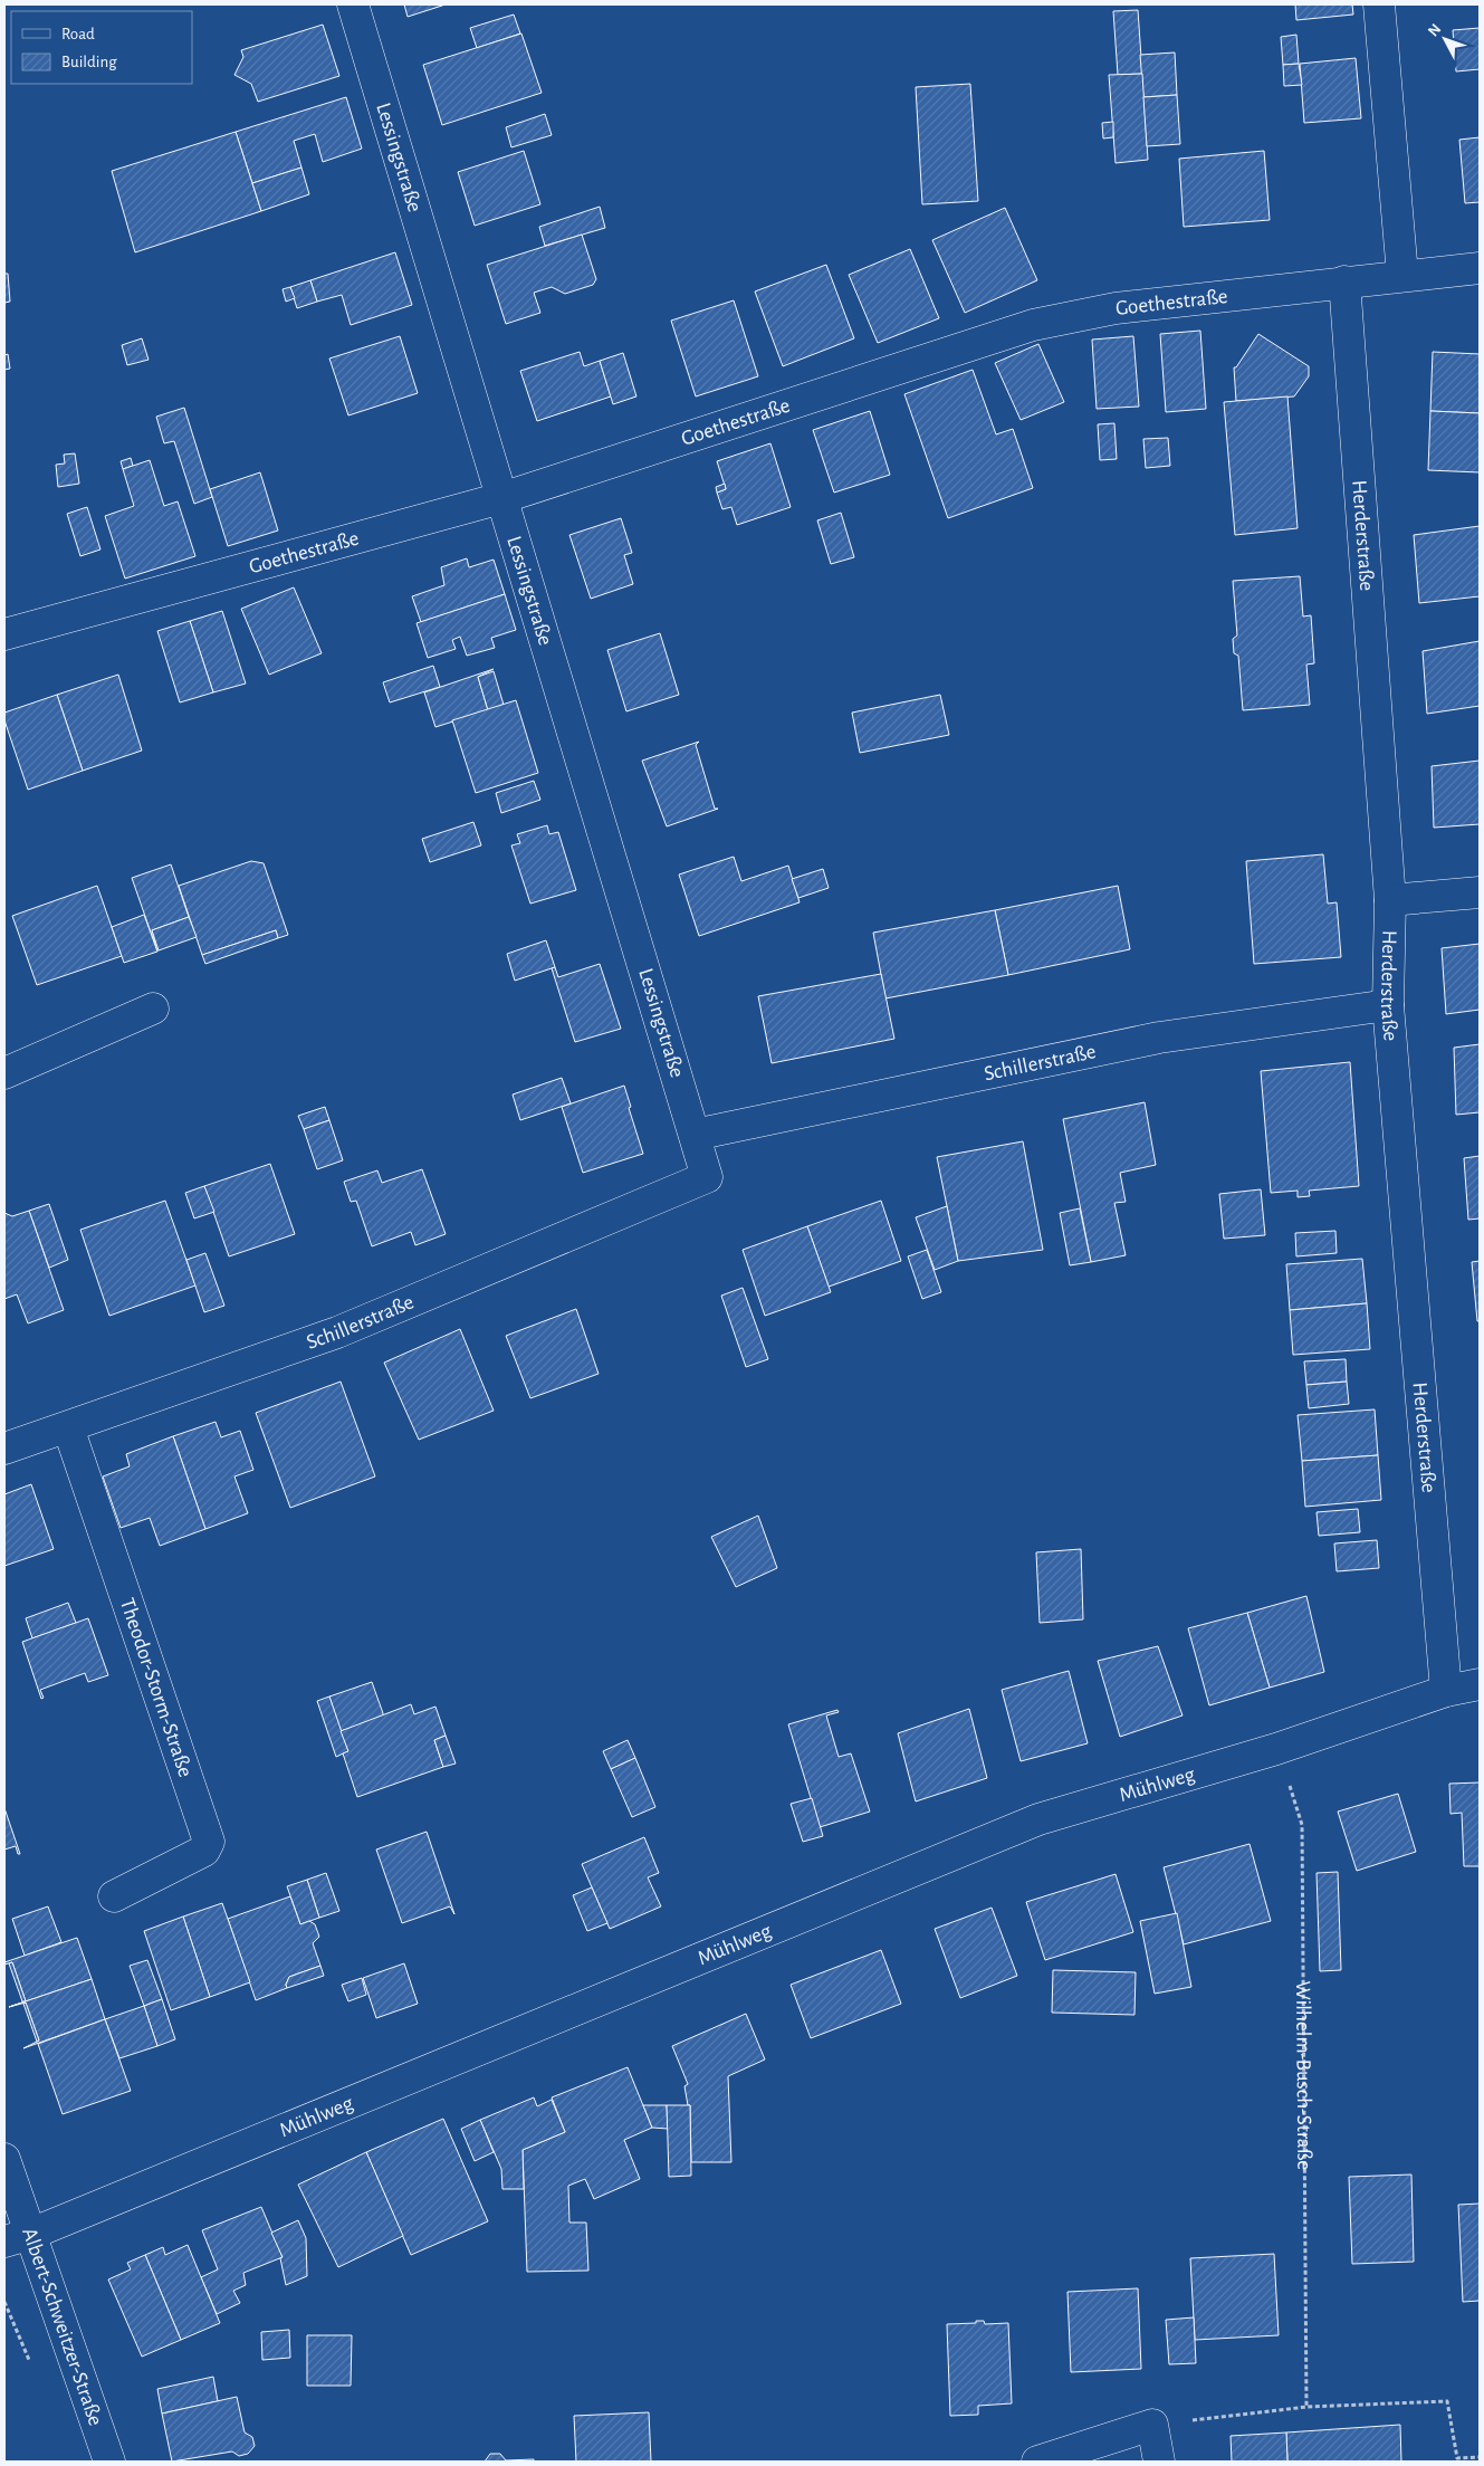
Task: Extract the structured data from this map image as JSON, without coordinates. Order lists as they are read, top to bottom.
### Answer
{
  "streets": {
    "street": [
      "Lessingstraße",
      "Goethestraße",
      "Herderstraße",
      "Schillerstraße",
      "Theodor-Storm-Straße",
      "Mühlweg",
      "Albert-Schweitzer-Straße"
    ],
    "path": ["Wilhelm-Busch-Straße"]
  },
  "crossings": [
    ["Lessingstraße", "Goethestraße"],
    ["Lessingstraße", "Schillerstraße"],
    ["Goethestraße", "Herderstraße"],
    ["Herderstraße", "Schillerstraße"],
    ["Herderstraße", "Mühlweg"],
    ["Schillerstraße", "Theodor-Storm-Straße"],
    ["Mühlweg", "Wilhelm-Busch-Straße"],
    ["Mühlweg", "Albert-Schweitzer-Straße"]
  ],
  "legend": ["Road", "Building"],
  "north": "top left"
}
